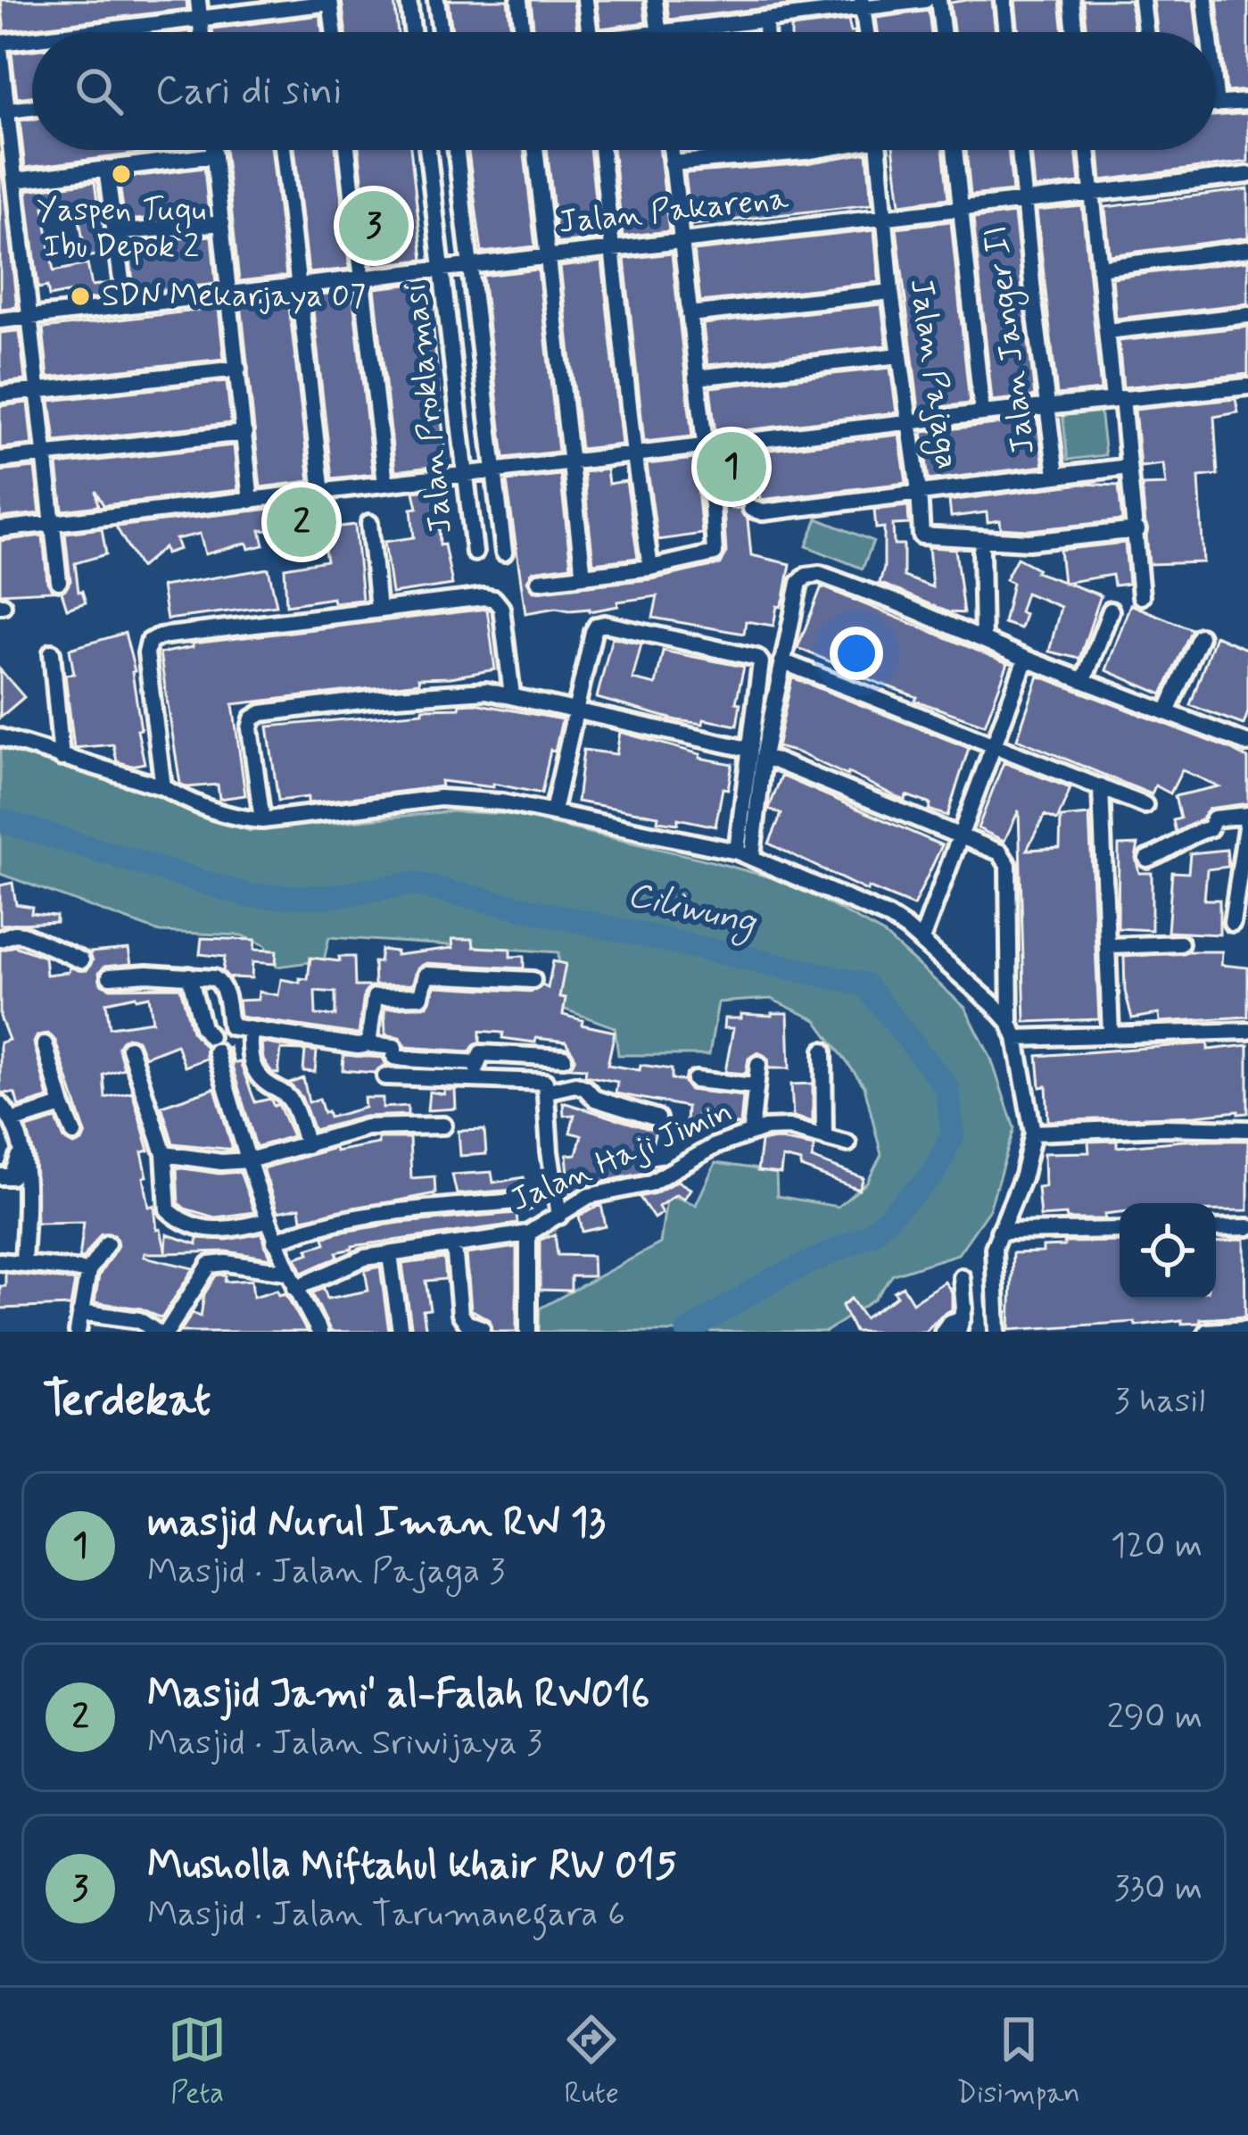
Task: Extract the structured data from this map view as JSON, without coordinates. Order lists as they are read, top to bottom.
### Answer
{
  "streets": {
    "street": [
      "Jalan Pakarena",
      "Jalan Janger II",
      "Jalan Pajaga",
      "Jalan Proklamasi",
      "Jalan Haji Jimin"
    ]
  },
  "crossings": [
    ["Jalan Pakarena", "Jalan Janger II"],
    ["Jalan Pakarena", "Jalan Pajaga"],
    ["Jalan Pakarena", "Jalan Proklamasi"]
  ],
  "water": ["Ciliwung"],
  "places": ["Yaspen Tugu Ibu Depok 2", "SDN Mekarjaya 07"],
  "page": {
    "search": "Cari di sini",
    "pins": ["3", "1", "2"],
    "heading": ["Terdekat", "3 hasil"],
    "list": [
      {
        "mark": "1",
        "name": "masjid Nurul Iman RW 13",
        "note": "Masjid · Jalan Pajaga 3",
        "value": "120 m"
      },
      {
        "mark": "2",
        "name": "Masjid Jami' al-Falah RW016",
        "note": "Masjid · Jalan Sriwijaya 3",
        "value": "290 m"
      },
      {
        "mark": "3",
        "name": "Musholla Miftahul khair RW 015",
        "note": "Masjid · Jalan Tarumanegara 6",
        "value": "330 m"
      }
    ],
    "nav": ["Peta", "Rute", "Disimpan"]
  }
}
